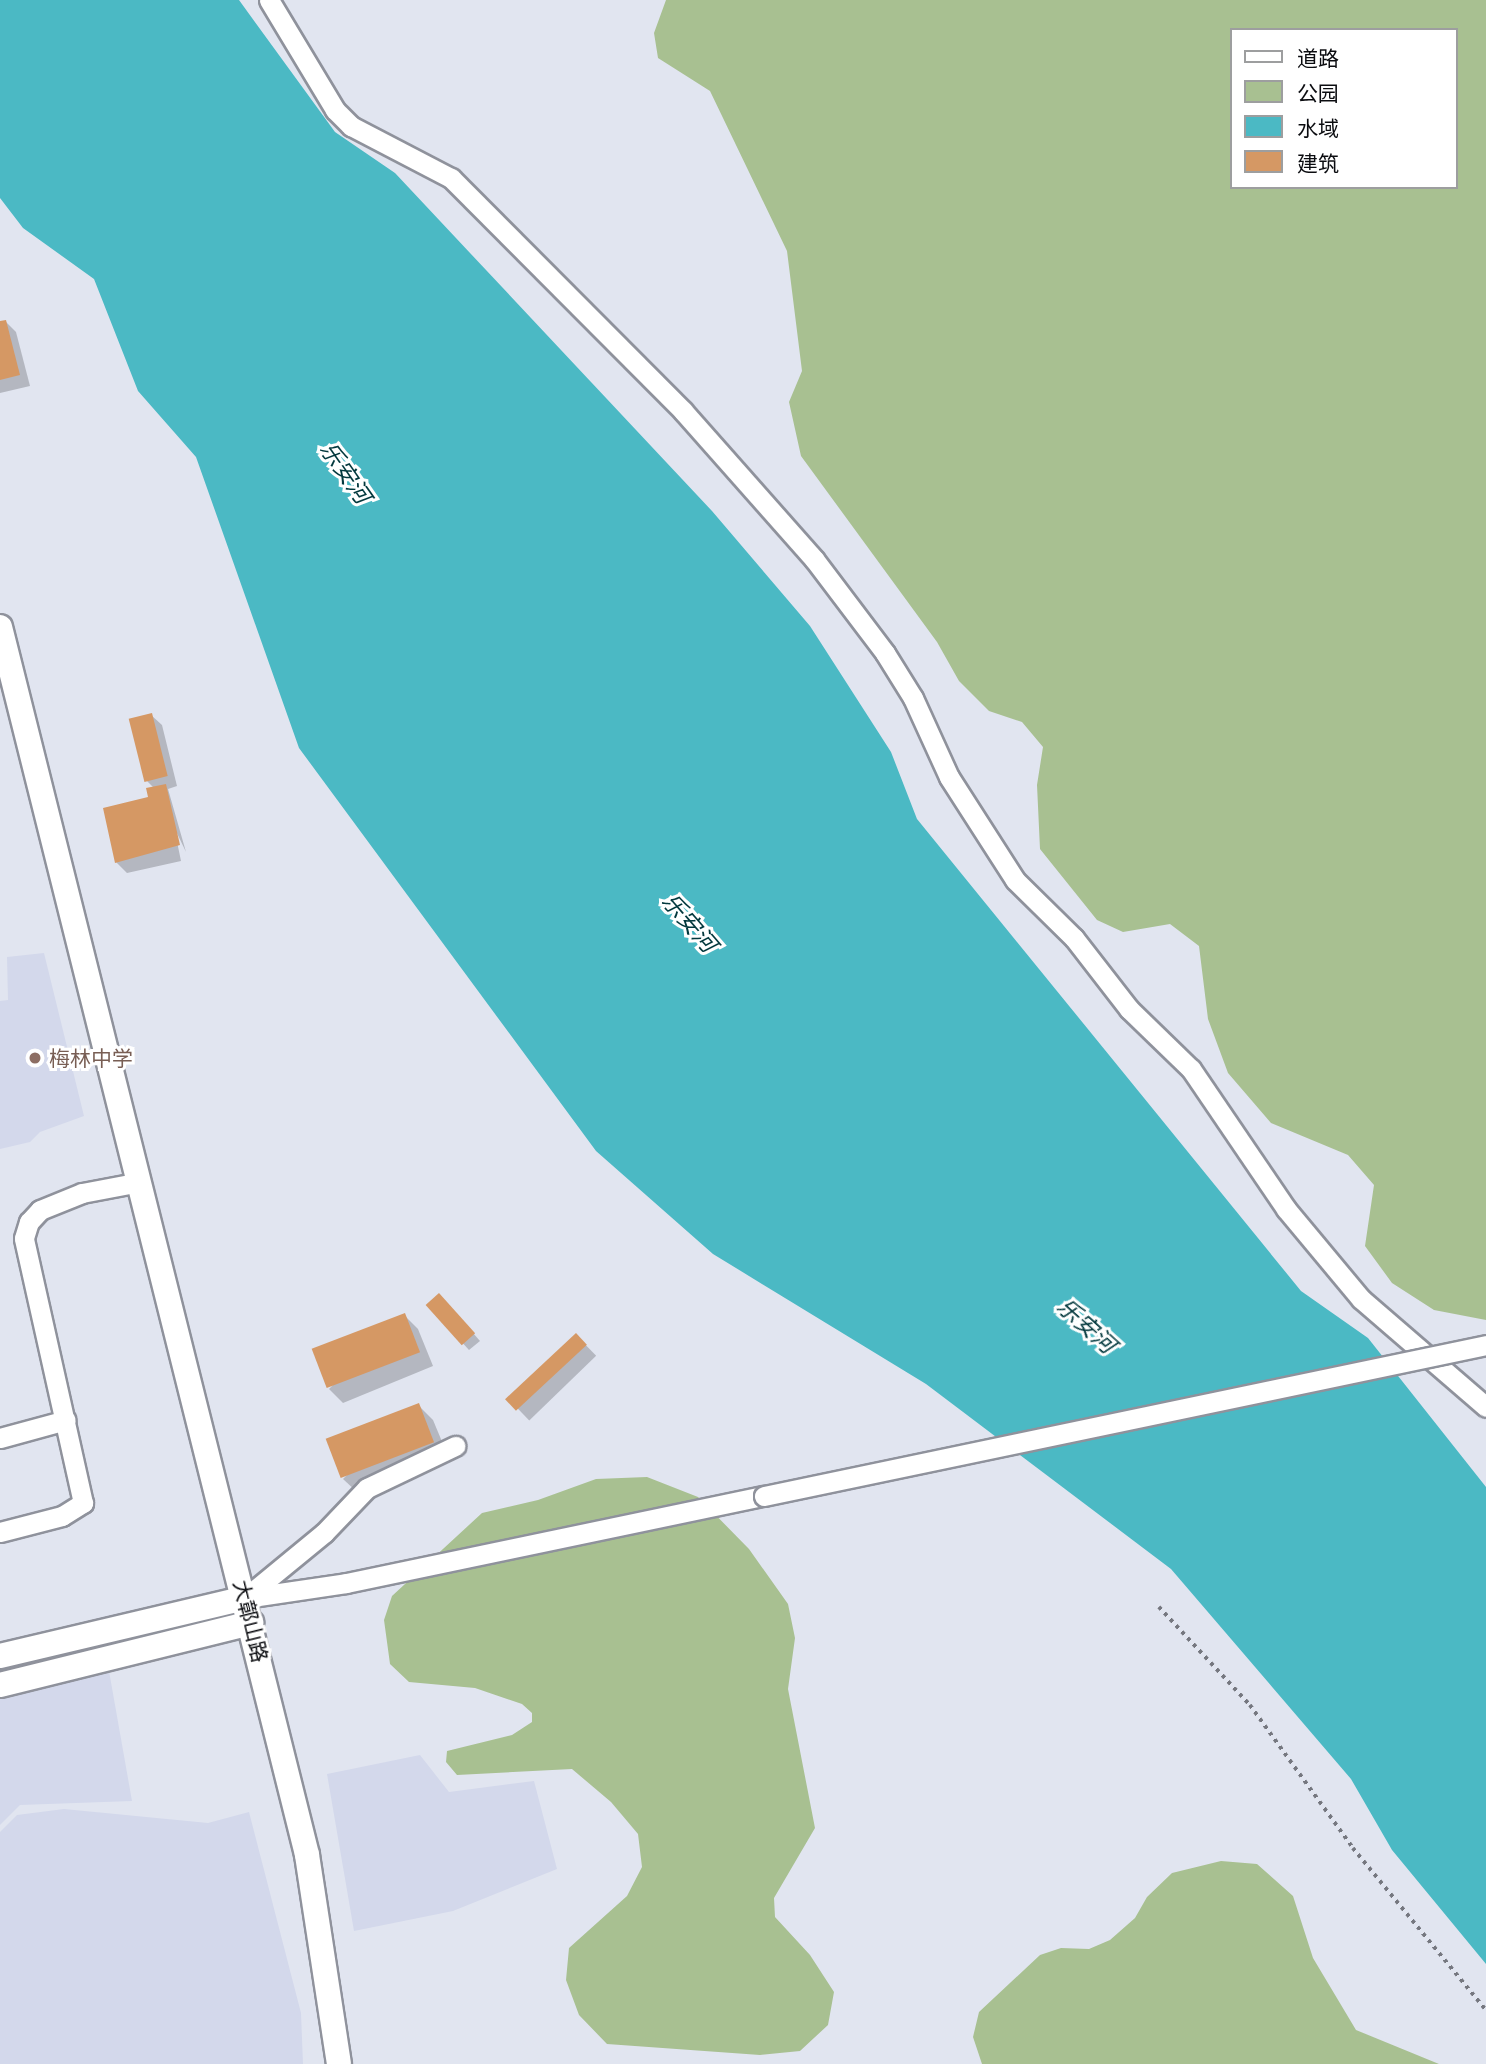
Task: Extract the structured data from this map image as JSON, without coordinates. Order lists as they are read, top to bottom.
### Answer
{
  "streets": {
    "main road": ["大鄣山路"]
  },
  "water": ["乐安河"],
  "places": ["梅林中学"],
  "legend": [
    "道路",
    "公园",
    "水域",
    "建筑"
  ]
}
